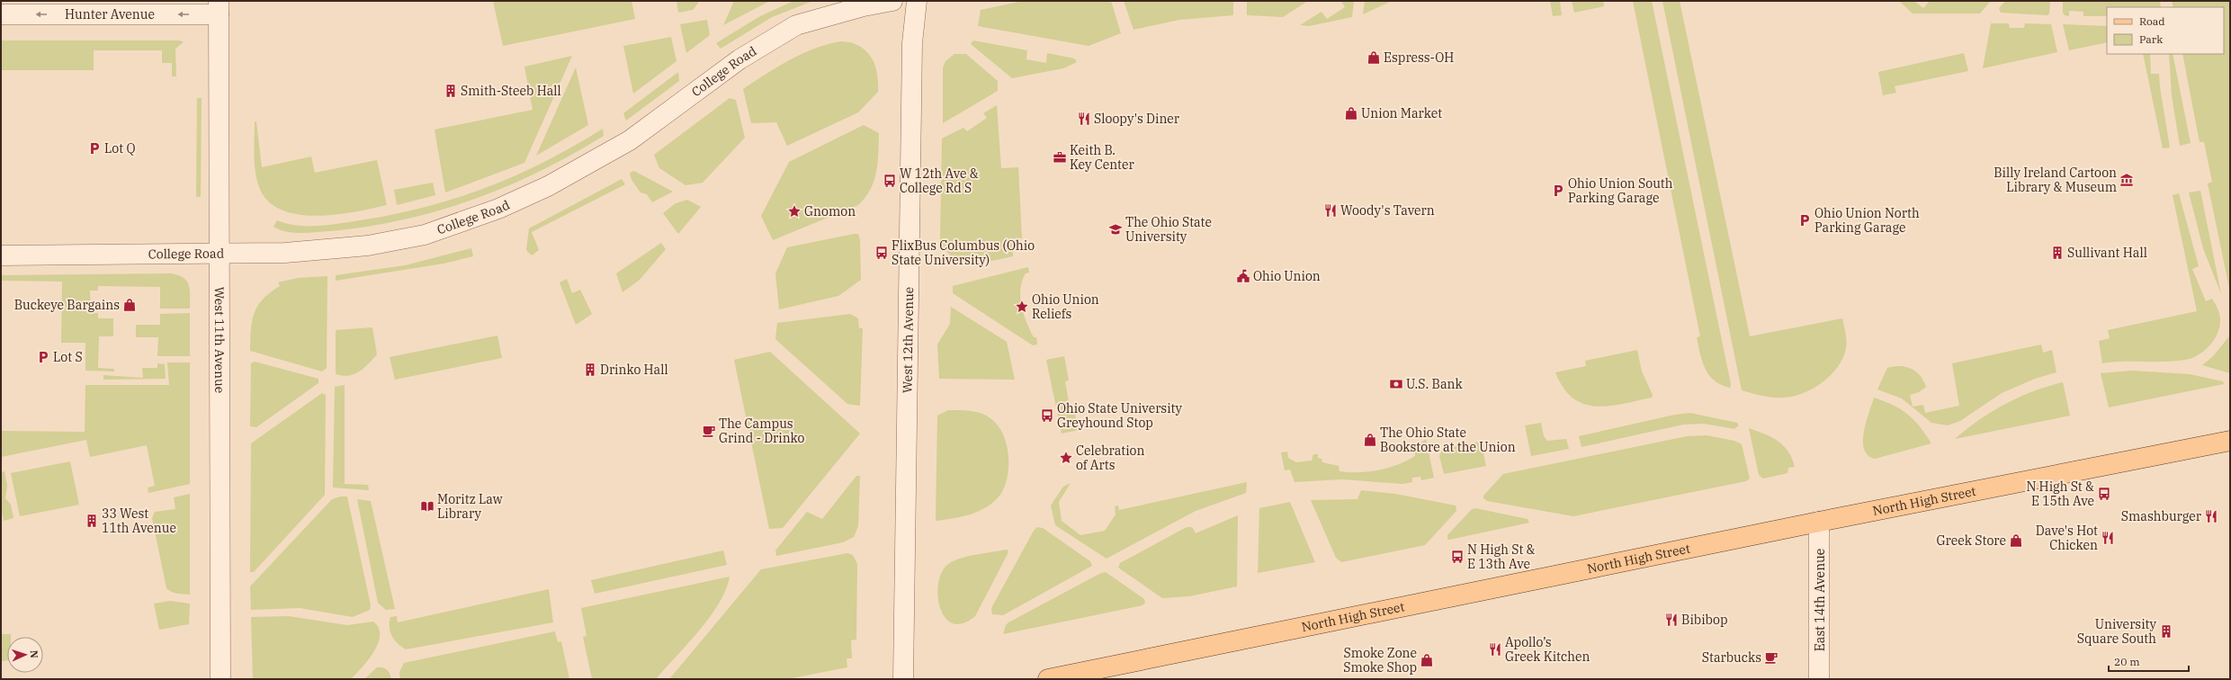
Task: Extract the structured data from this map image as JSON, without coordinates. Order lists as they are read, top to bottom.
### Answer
{
  "streets": {
    "main road": ["North High Street"],
    "street": [
      "Hunter Avenue",
      "College Road",
      "West 11th Avenue",
      "West 12th Avenue",
      "East 14th Avenue"
    ]
  },
  "crossings": [
    ["Hunter Avenue", "West 11th Avenue"],
    ["College Road", "West 11th Avenue"],
    ["North High Street", "East 14th Avenue"]
  ],
  "one_way": ["Hunter Avenue"],
  "places": {
    "shop": [
      "Espress-OH",
      "Union Market",
      "Buckeye Bargains",
      "The Ohio State Bookstore at the Union",
      "Greek Store",
      "Smoke Zone Smoke Shop"
    ],
    "building": [
      "Smith-Steeb Hall",
      "Sullivant Hall",
      "Drinko Hall",
      "33 West 11th Avenue",
      "University Square South"
    ],
    "restaurant": [
      "Sloopy's Diner",
      "Woody's Tavern",
      "Smashburger",
      "Dave's Hot Chicken",
      "Bibibop",
      "Apollo’s Greek Kitchen"
    ],
    "parking": [
      "Lot Q",
      "Ohio Union South Parking Garage",
      "Ohio Union North Parking Garage",
      "Lot S"
    ],
    "office": ["Keith B. Key Center"],
    "museum": ["Billy Ireland Cartoon Library & Museum"],
    "bus stop": [
      "W 12th Ave & College Rd S",
      "FlixBus Columbus (Ohio State University)",
      "Ohio State University Greyhound Stop",
      "N High St & E 15th Ave",
      "N High St & E 13th Ave"
    ],
    "place": ["Gnomon", "Ohio Union Reliefs", "Celebration of Arts"],
    "school or university": ["The Ohio State University"],
    "public building": ["Ohio Union"],
    "bank": ["U.S. Bank"],
    "cafe": ["The Campus Grind - Drinko", "Starbucks"],
    "library": ["Moritz Law Library"]
  },
  "legend": ["Road", "Park"],
  "scale_bar": "20 m",
  "north": "right"
}
